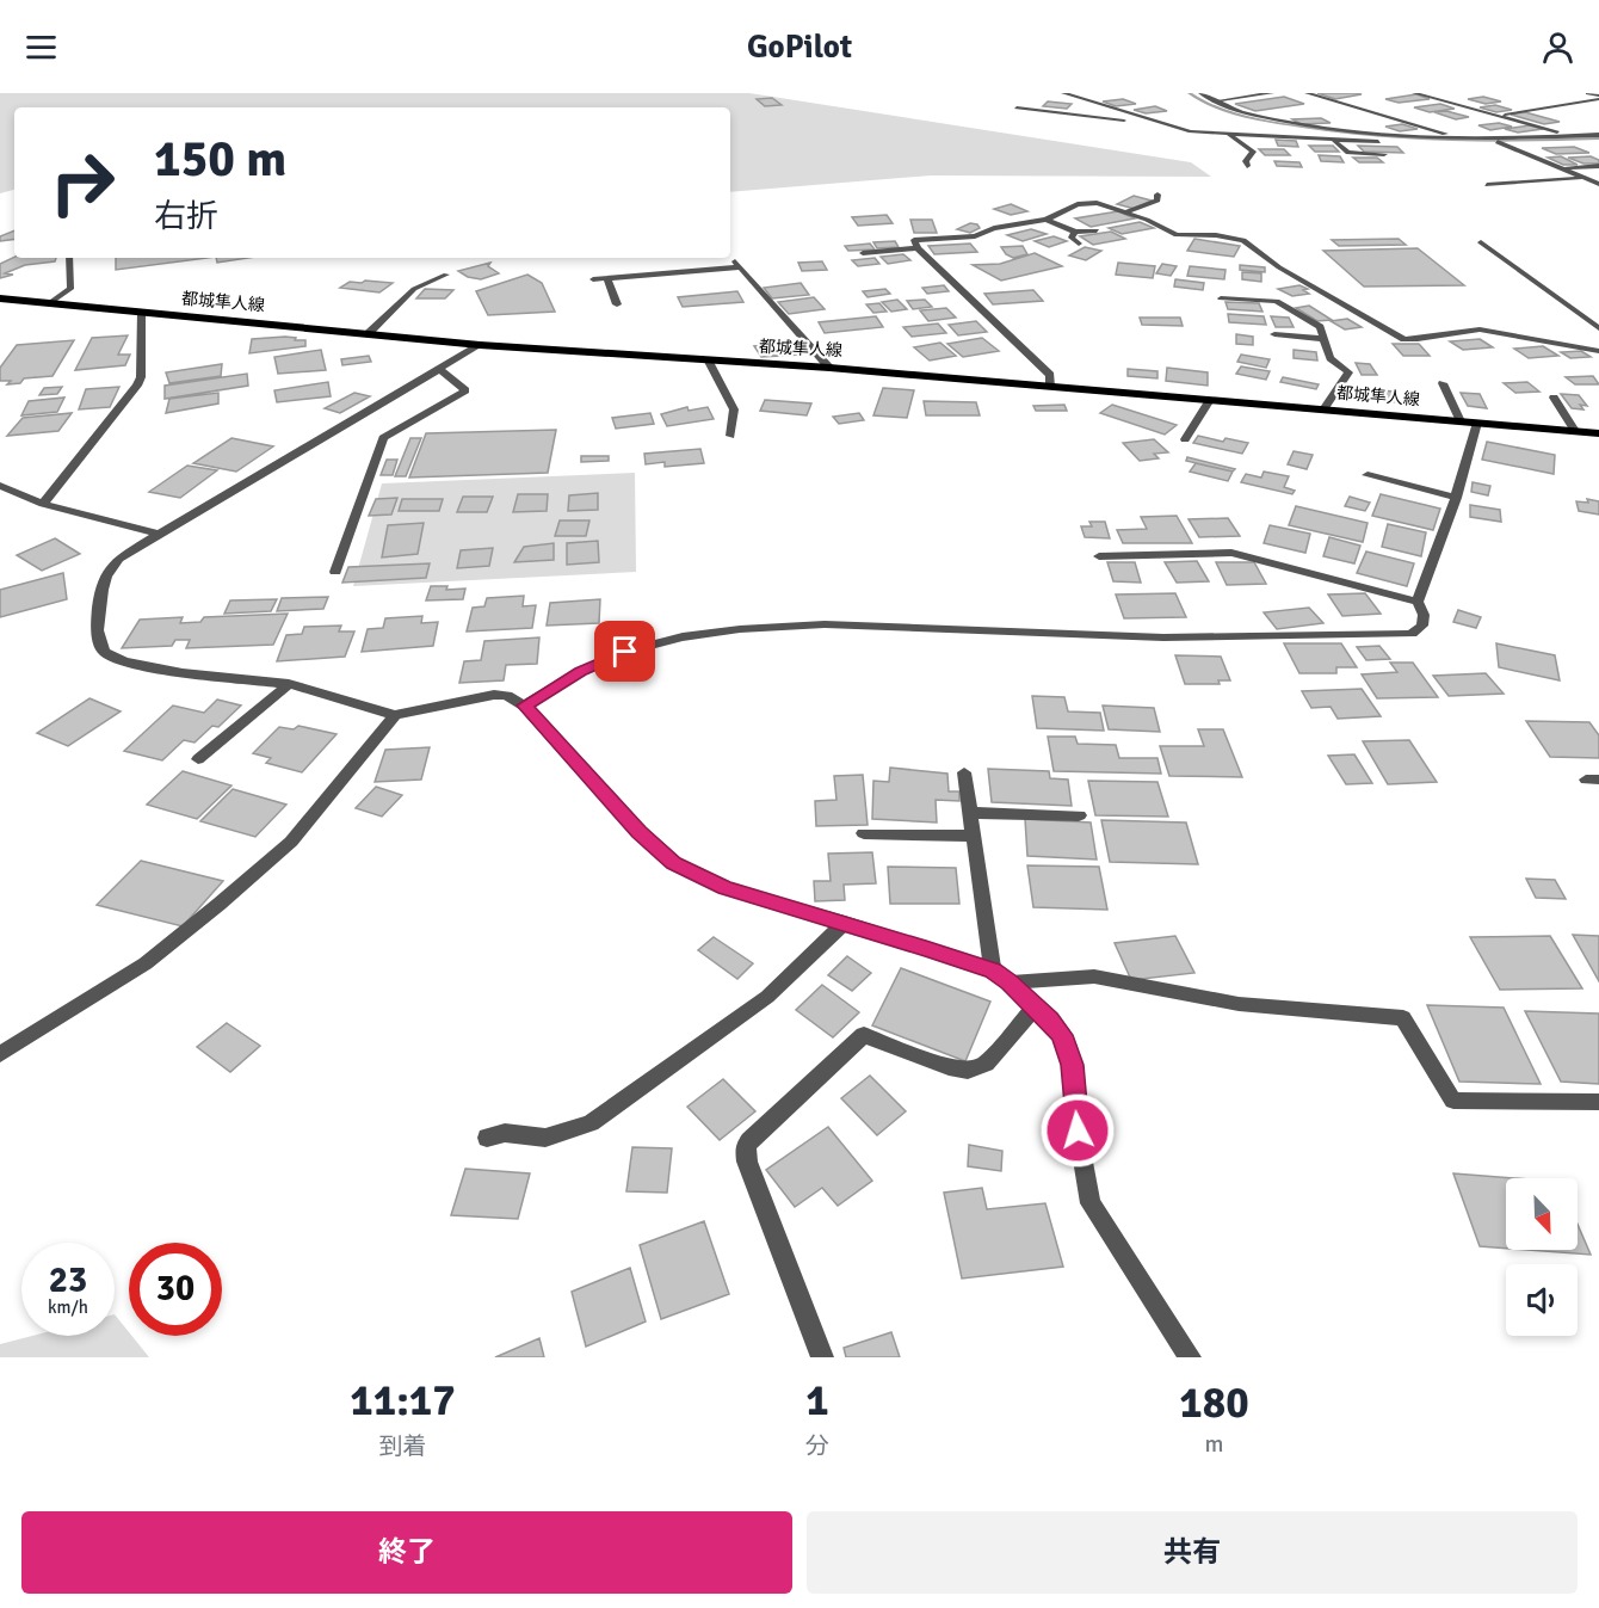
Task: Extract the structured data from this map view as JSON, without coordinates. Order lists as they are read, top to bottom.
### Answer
{
  "streets": {
    "main road": ["都城隼人線"]
  },
  "north": "bottom right",
  "page": {
    "header": "GoPilot",
    "turn": ["150 m", "右折"],
    "speed": "23 km/h",
    "limit": "30",
    "eta": [
      "11:17",
      "到着",
      "1",
      "分",
      "180",
      "m"
    ],
    "buttons": ["終了", "共有"]
  }
}
